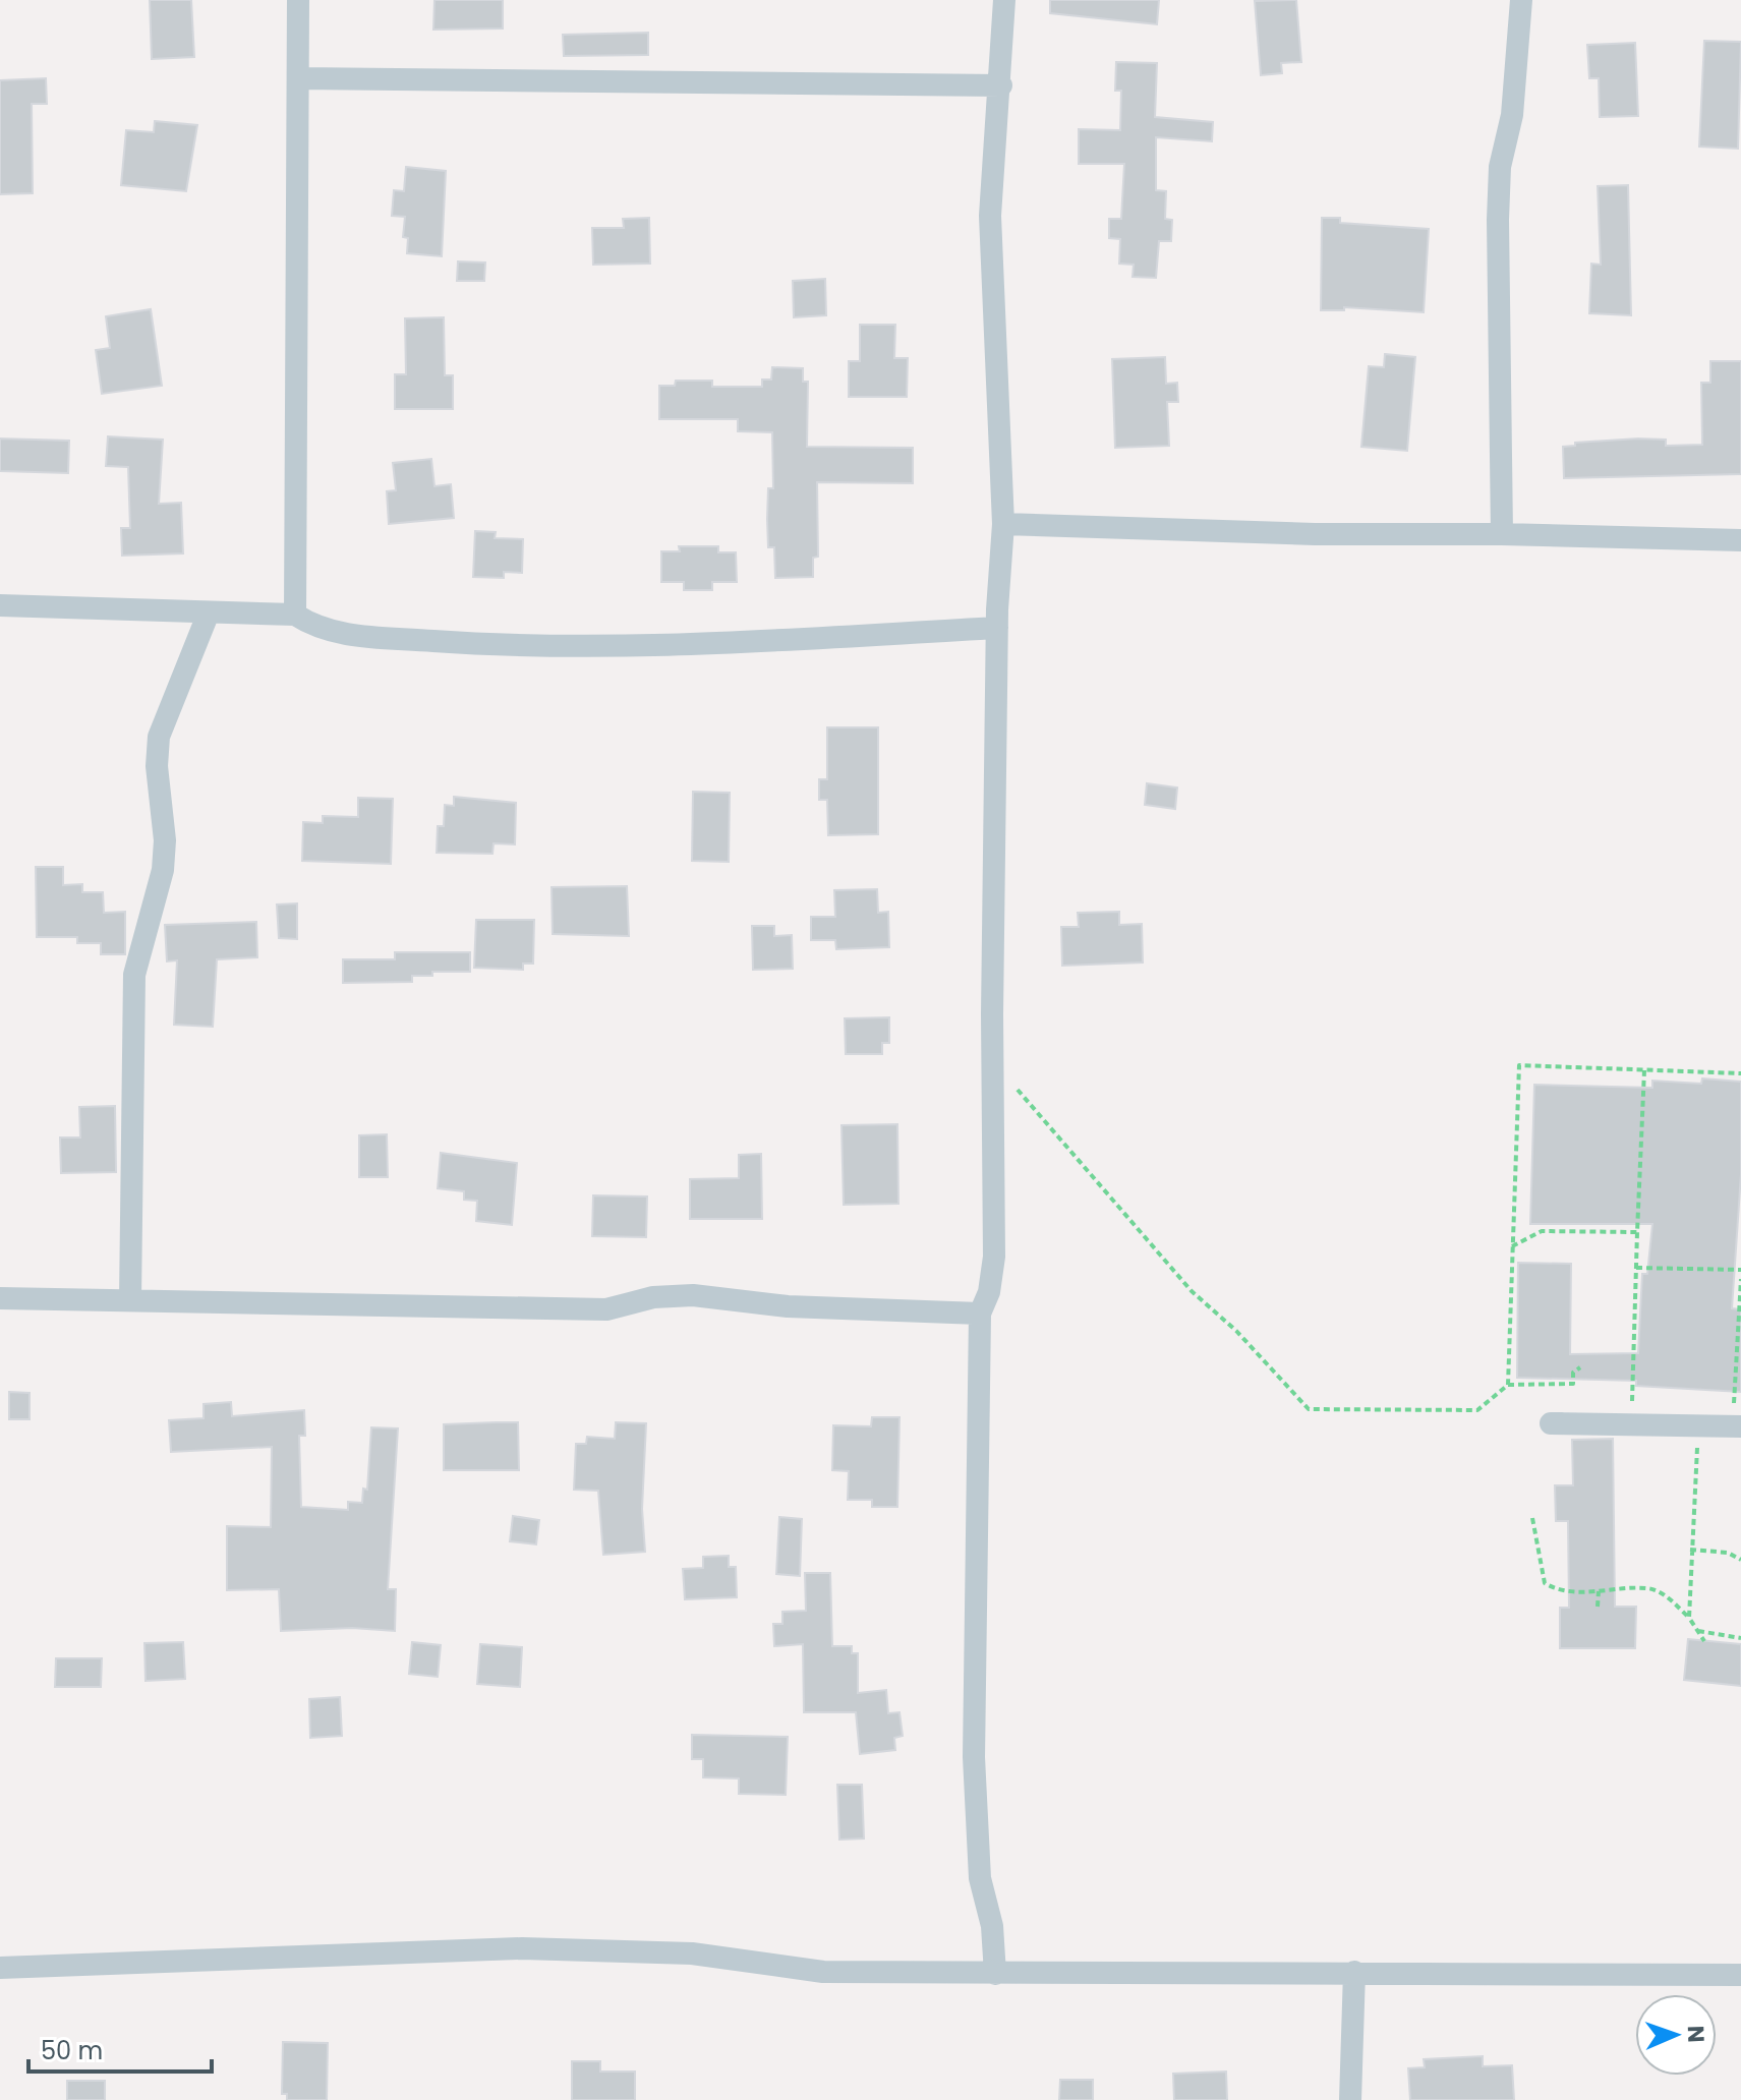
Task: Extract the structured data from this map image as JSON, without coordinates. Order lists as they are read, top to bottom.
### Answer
{
  "scale_bar": "50 m",
  "north": "right"
}
